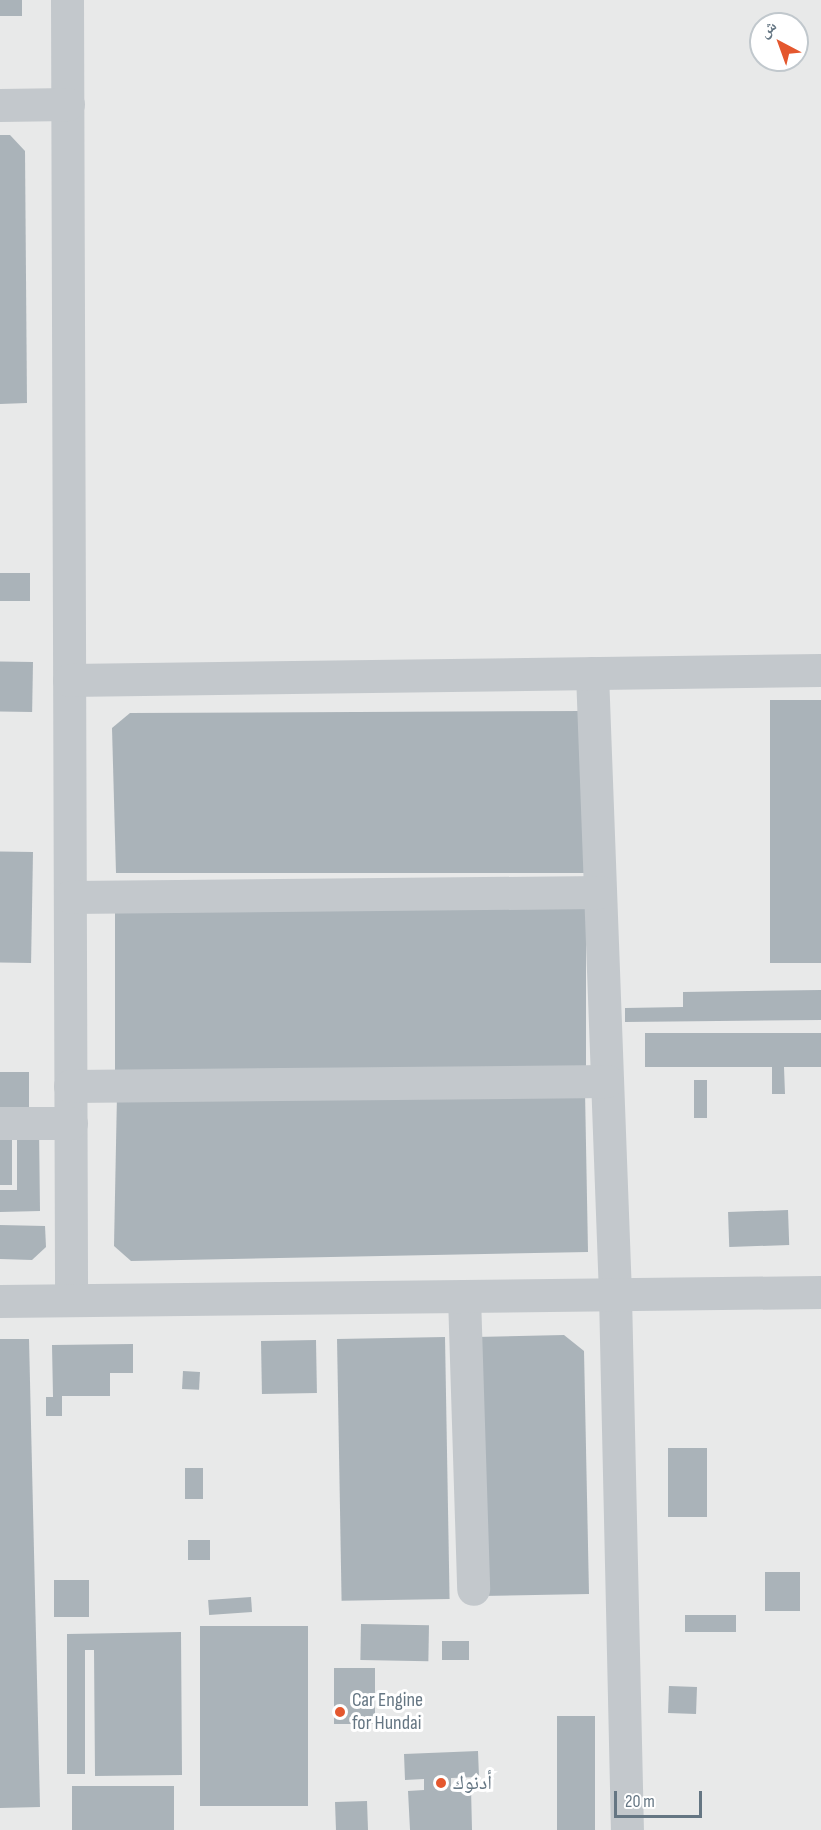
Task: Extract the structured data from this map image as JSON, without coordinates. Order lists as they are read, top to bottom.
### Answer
{
  "places": ["Car Engine for Hundai", "أدنوك"],
  "scale_bar": "20 m",
  "north": "top left"
}
